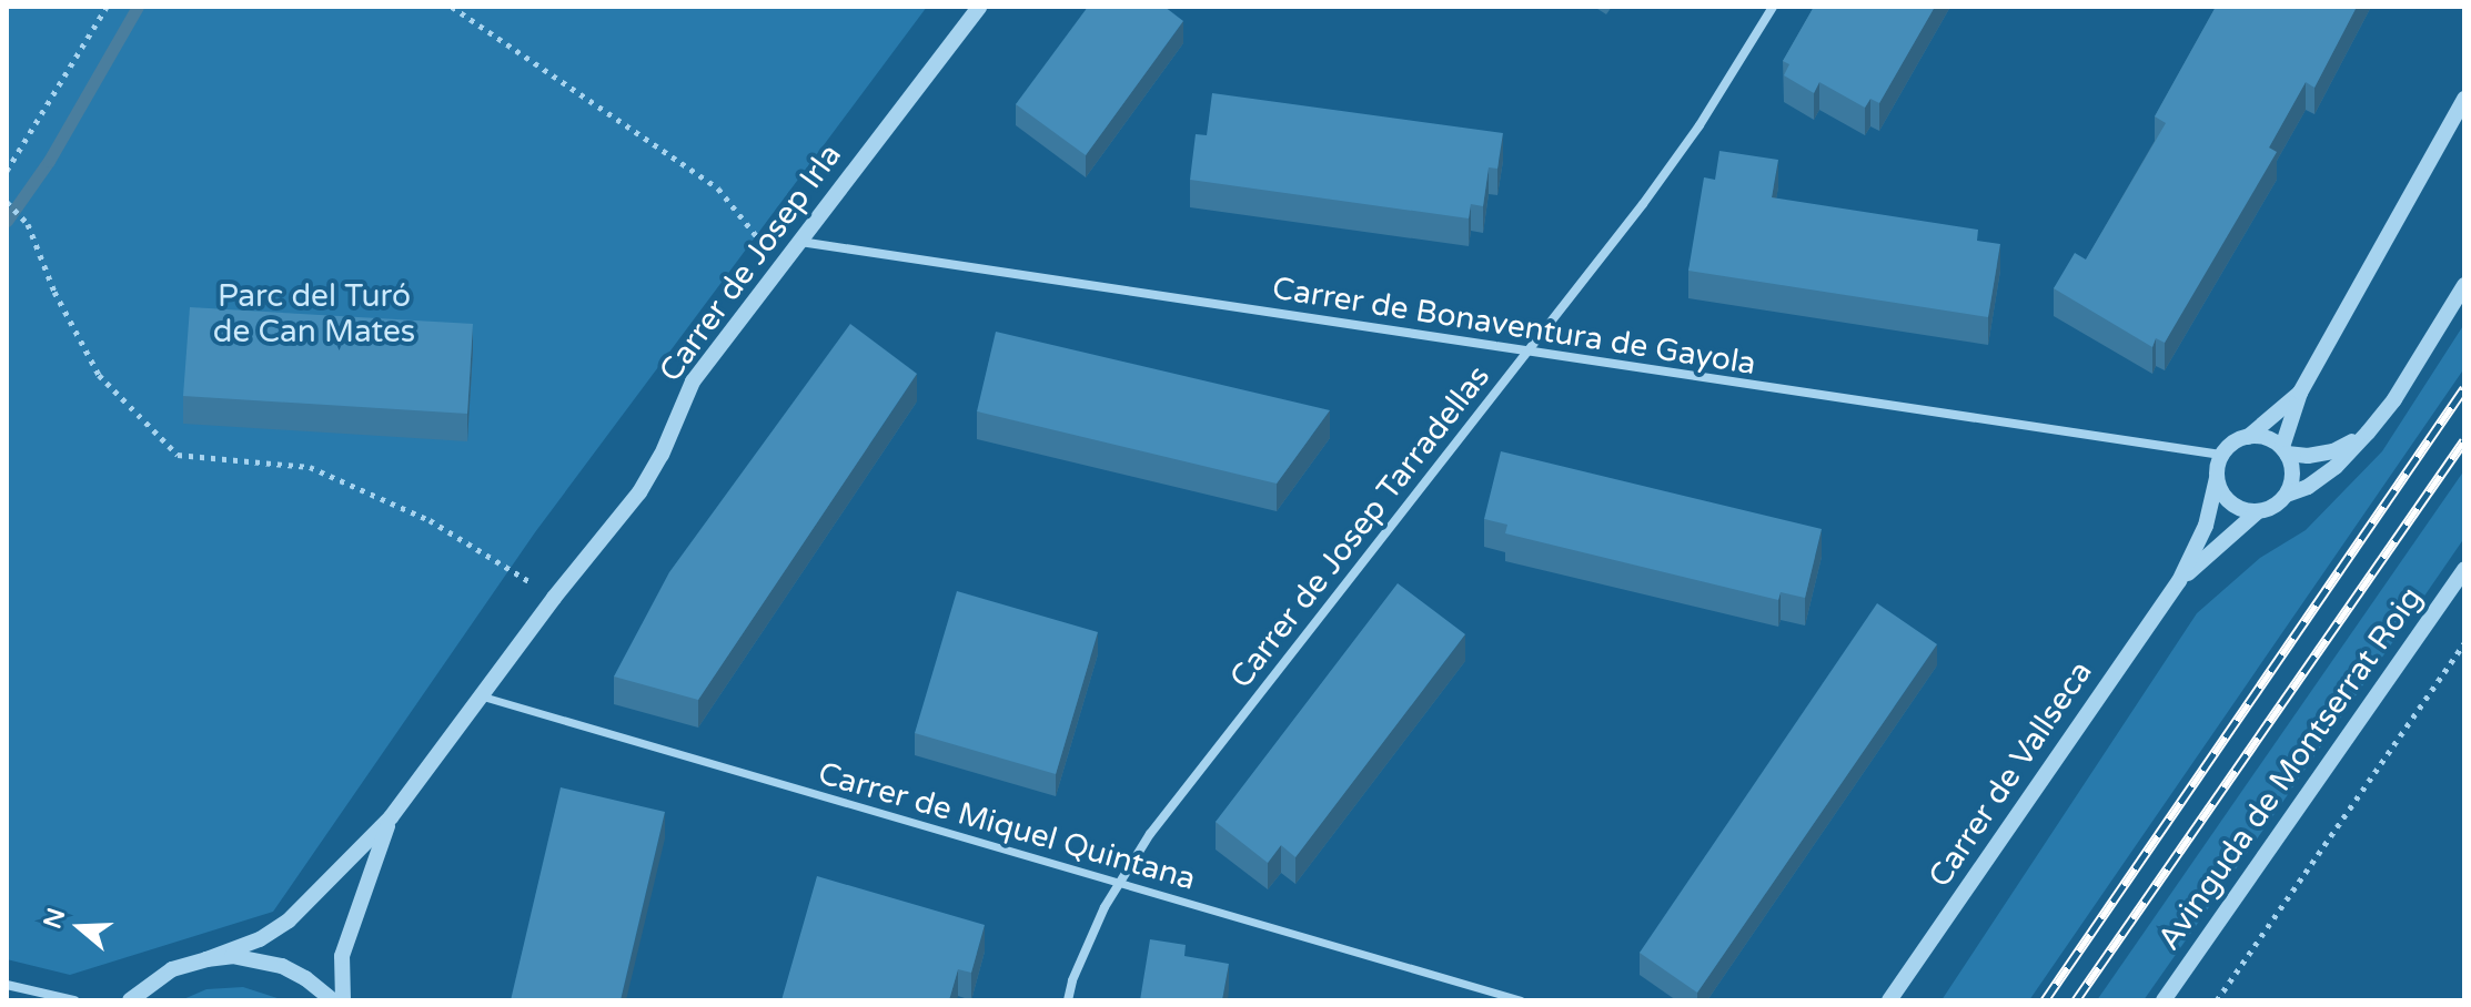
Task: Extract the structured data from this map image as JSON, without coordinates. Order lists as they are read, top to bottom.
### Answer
{
  "streets": {
    "street": [
      "Carrer de Josep Irla",
      "Carrer de Bonaventura de Gayola",
      "Carrer de Josep Tarradellas",
      "Avinguda de Montserrat Roig",
      "Carrer de Vallseca",
      "Carrer de Miquel Quintana"
    ]
  },
  "crossings": [
    ["Carrer de Josep Irla", "Carrer de Bonaventura de Gayola"],
    ["Carrer de Josep Irla", "Carrer de Miquel Quintana"],
    ["Carrer de Bonaventura de Gayola", "Carrer de Josep Tarradellas"],
    ["Carrer de Bonaventura de Gayola", "Carrer de Vallseca"],
    ["Carrer de Josep Tarradellas", "Carrer de Miquel Quintana"]
  ],
  "parks": ["Parc del Turó de Can Mates"],
  "north": "left"
}
